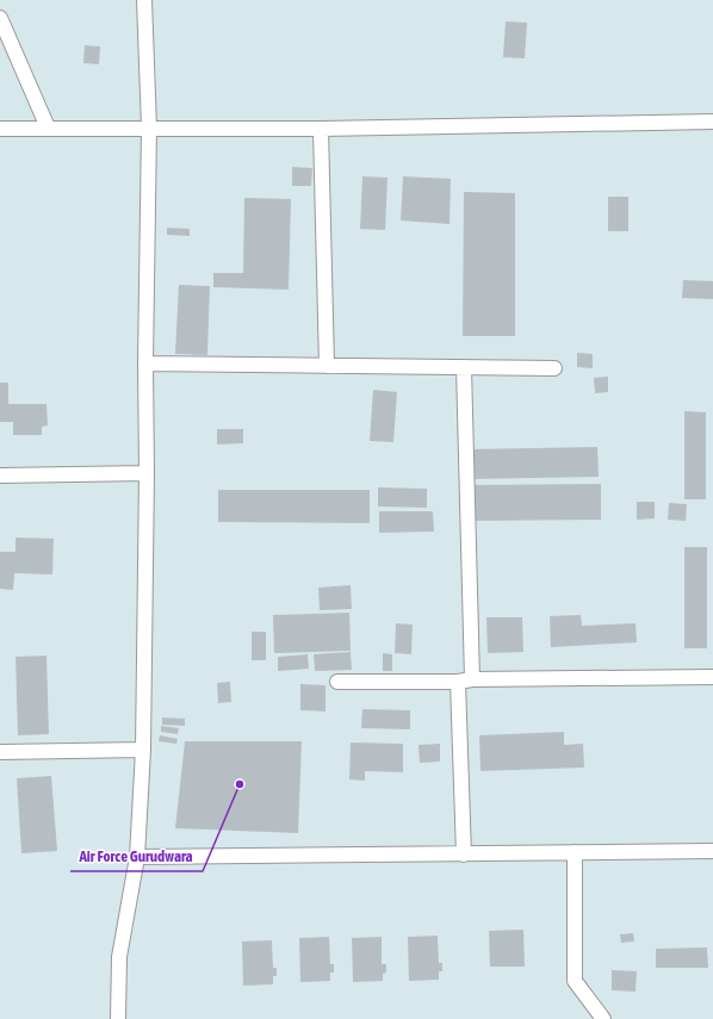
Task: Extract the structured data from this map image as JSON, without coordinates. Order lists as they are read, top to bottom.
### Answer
{
  "places": ["Air Force Gurudwara"]
}
